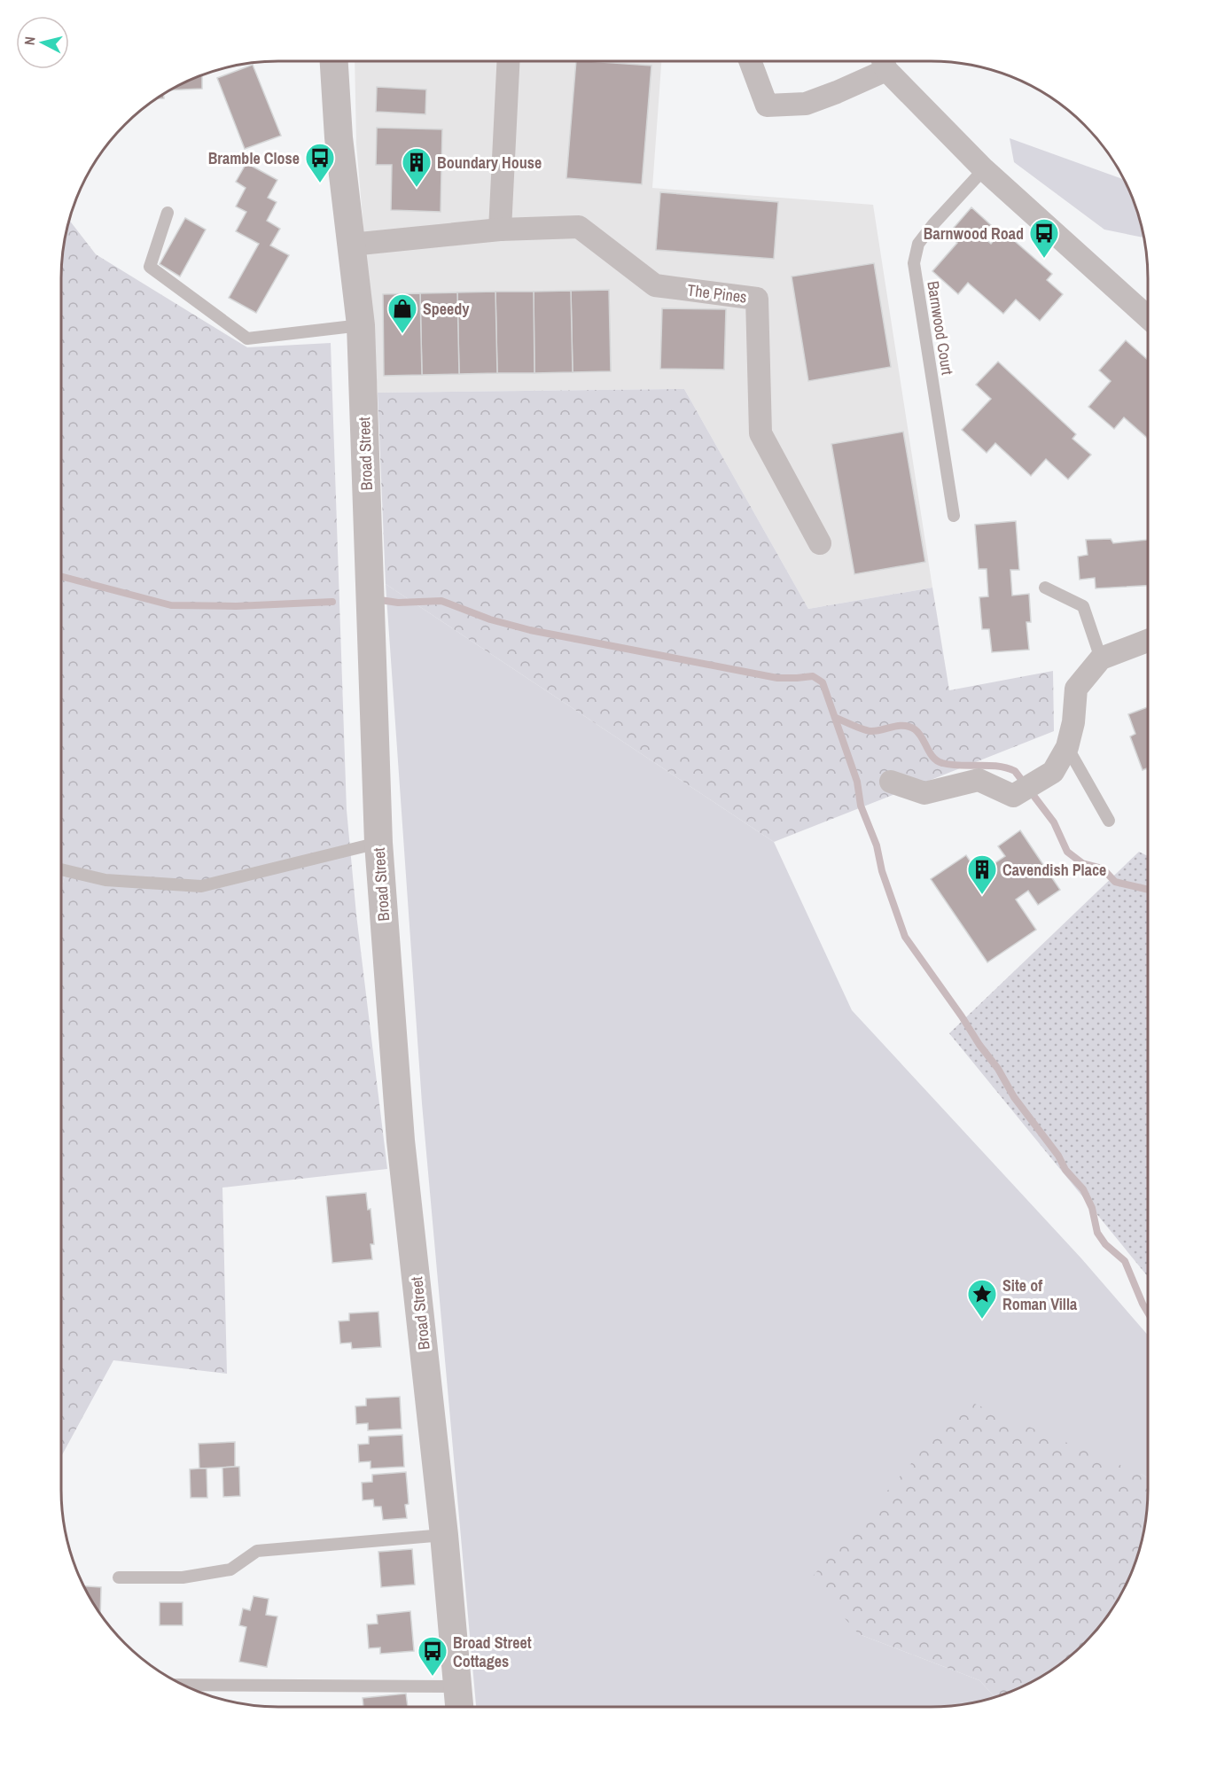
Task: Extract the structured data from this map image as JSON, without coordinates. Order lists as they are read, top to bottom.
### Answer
{
  "streets": {
    "street": ["The Pines", "Broad Street"],
    "lane": ["Barnwood Court"]
  },
  "crossings": [
    ["The Pines", "Broad Street"]
  ],
  "places": {
    "bus stop": ["Bramble Close", "Barnwood Road", "Broad Street Cottages"],
    "building": ["Boundary House", "Cavendish Place"],
    "shop": ["Speedy"],
    "place": ["Site of Roman Villa"]
  },
  "north": "left"
}
